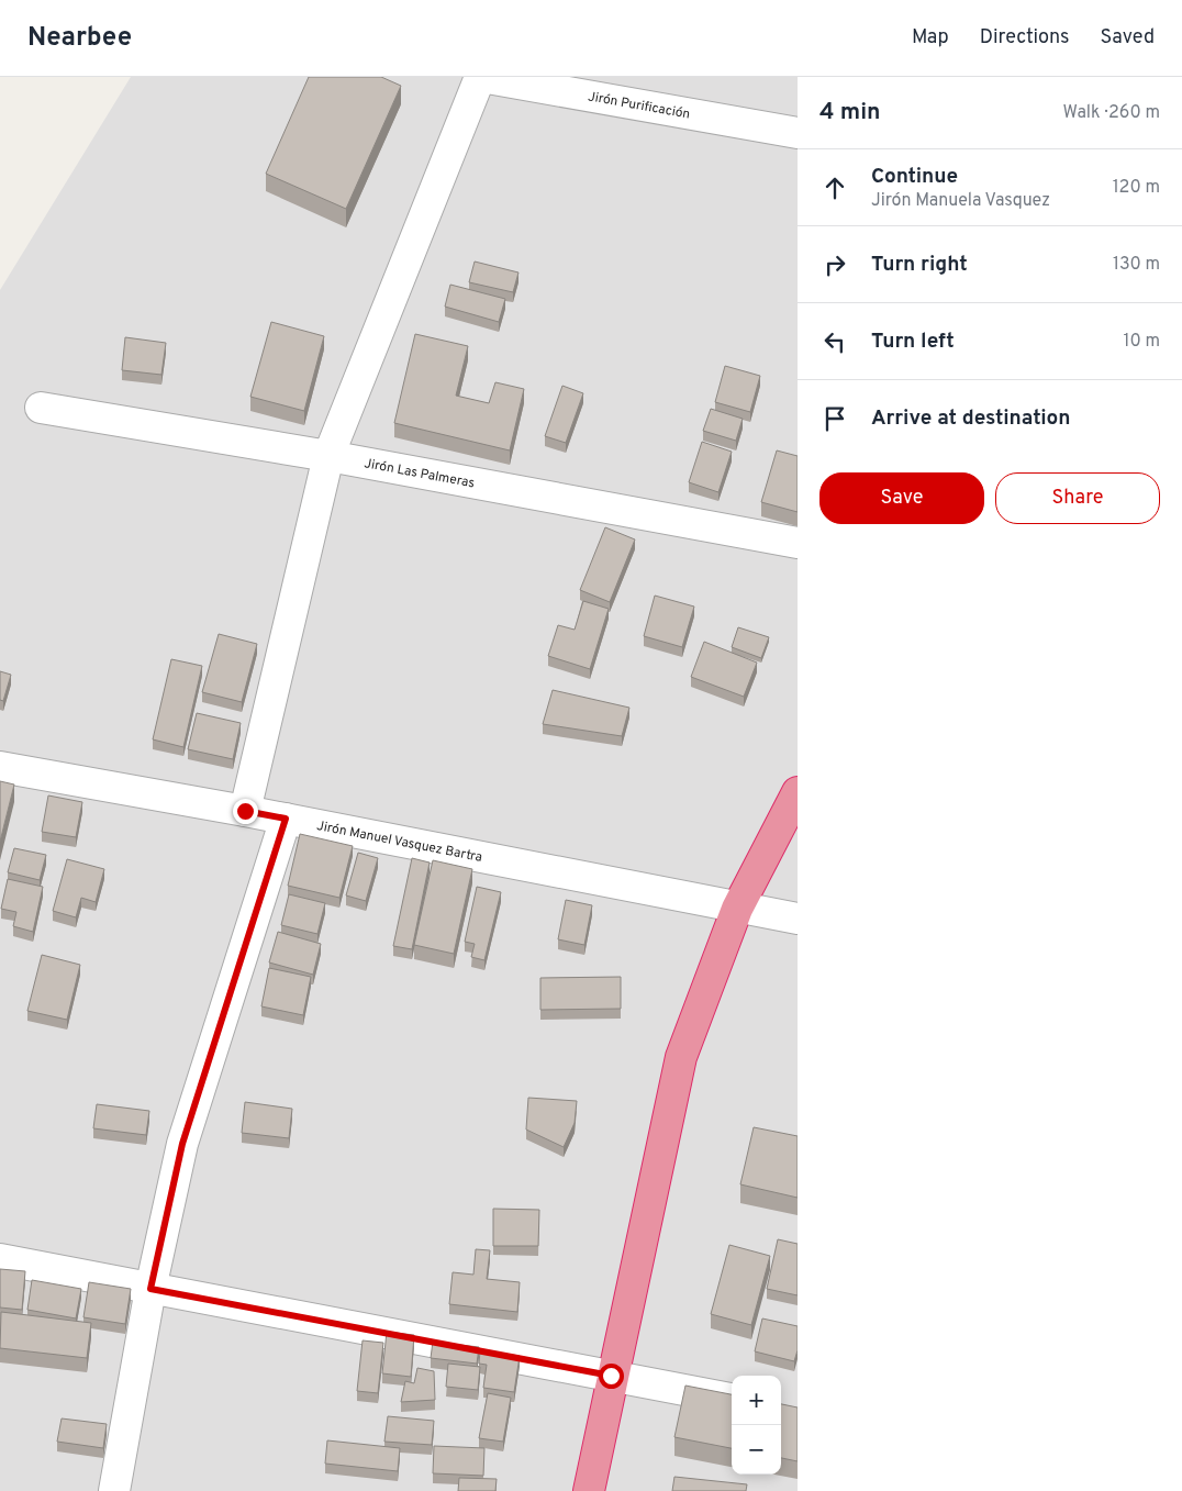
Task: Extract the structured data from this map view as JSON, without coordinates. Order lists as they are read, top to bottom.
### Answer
{
  "streets": {
    "street": ["Jirón Purificación", "Jirón Las Palmeras", "Jirón Manuel Vasquez Bartra"]
  },
  "page": {
    "header": "Nearbee",
    "nav": ["Map", "Directions", "Saved"],
    "heading": ["4 min", "Walk · 260 m"],
    "list": [
      ["Continue", "Jirón Manuela Vasquez", "120 m"],
      ["Turn right", "130 m"],
      ["Turn left", "10 m"],
      "Arrive at destination"
    ],
    "buttons": ["Save", "Share"],
    "map_buttons": ["+", "−"]
  }
}
